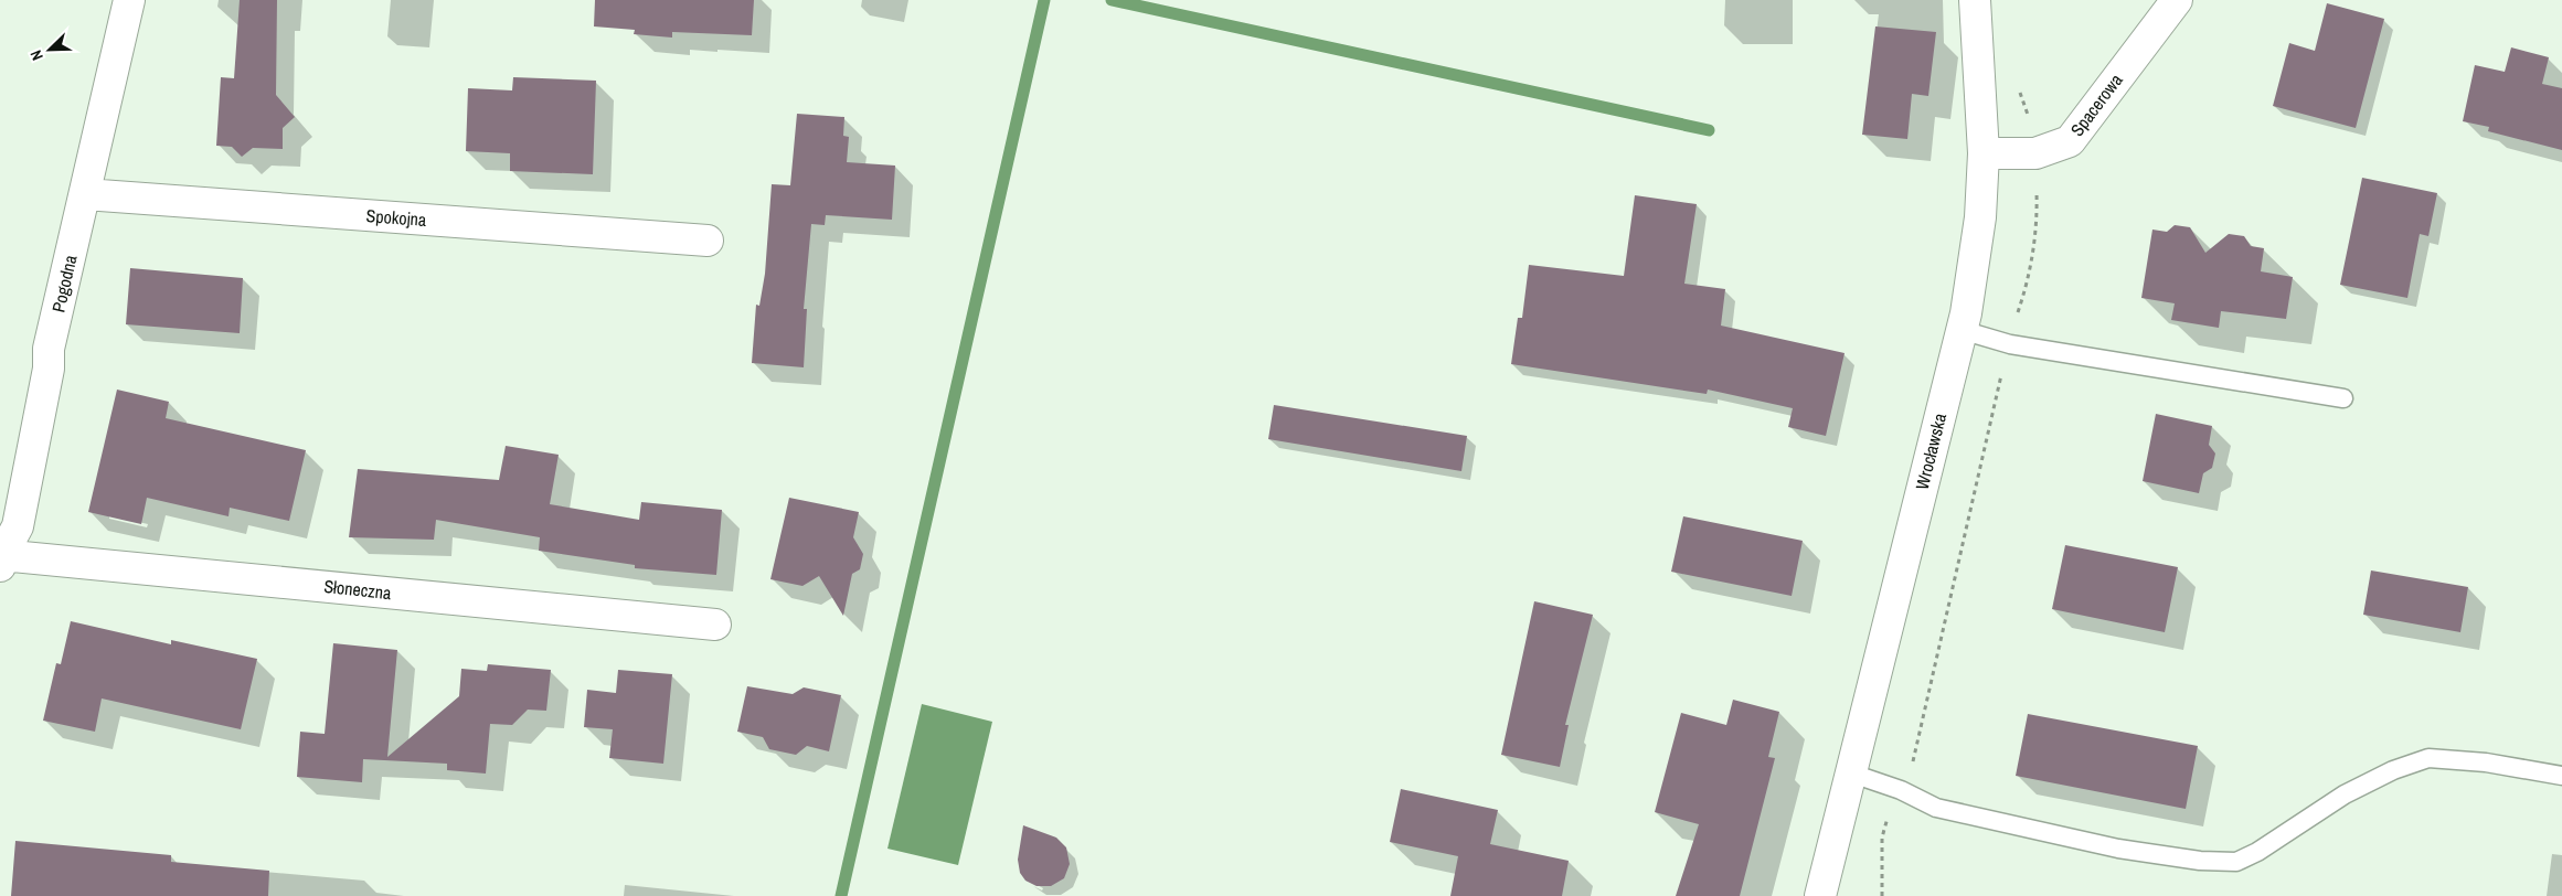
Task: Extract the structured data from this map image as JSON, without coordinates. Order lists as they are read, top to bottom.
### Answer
{
  "streets": {
    "street": [
      "Spacerowa",
      "Spokojna",
      "Pogodna",
      "Wrocławska",
      "Słoneczna"
    ]
  },
  "crossings": [
    ["Spacerowa", "Wrocławska"],
    ["Spokojna", "Pogodna"],
    ["Pogodna", "Słoneczna"]
  ],
  "north": "bottom left"
}
